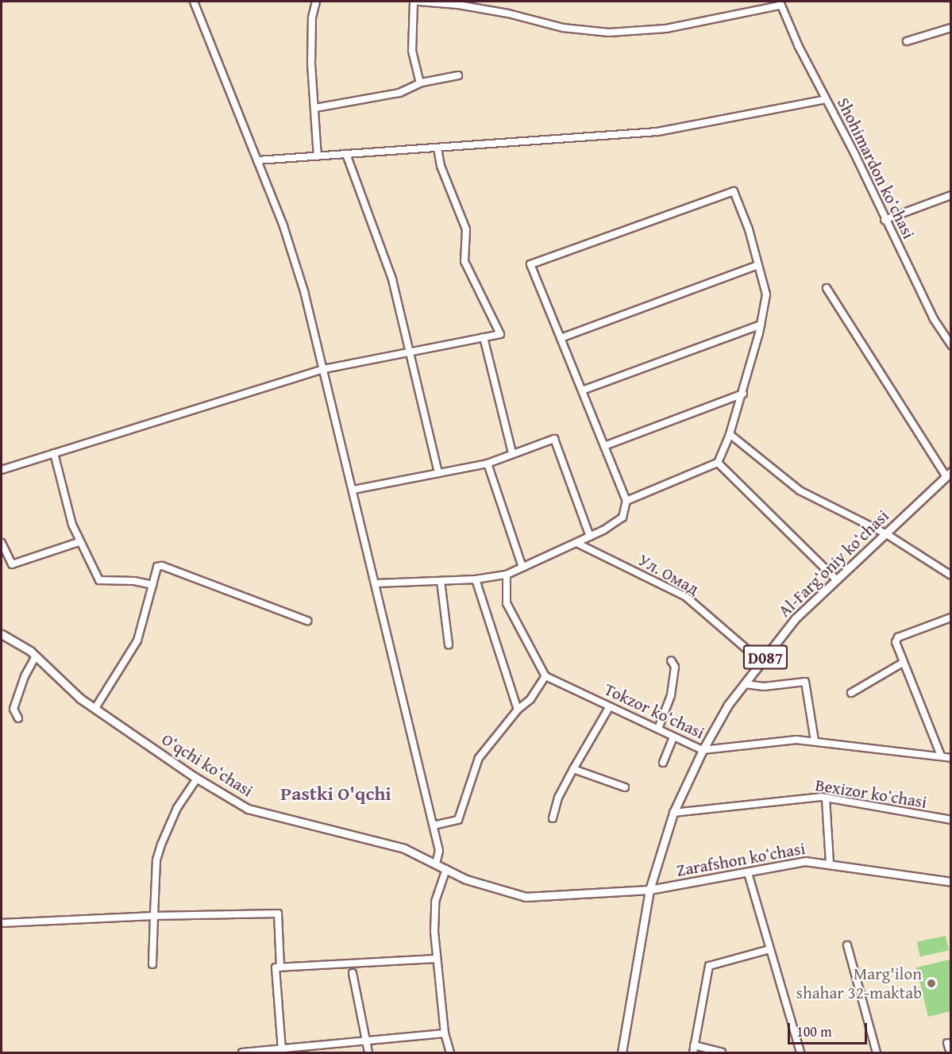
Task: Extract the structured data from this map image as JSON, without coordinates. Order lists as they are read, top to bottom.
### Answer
{
  "streets": {
    "main road": [
      "Al-Fargʻoniy koʻchasi",
      "D087",
      "Oʻqchi koʻchasi",
      "Zarafshon koʻchasi"
    ],
    "street": [
      "Shohimardon koʻchasi",
      "Ул. Омад",
      "Tokzor koʻchasi",
      "Bexizor koʻchasi"
    ]
  },
  "crossings": [
    ["Al-Fargʻoniy koʻchasi", "Ул. Омад"],
    ["Al-Fargʻoniy koʻchasi", "D087"],
    ["Al-Fargʻoniy koʻchasi", "Tokzor koʻchasi"],
    ["Al-Fargʻoniy koʻchasi", "Oʻqchi koʻchasi"],
    ["Al-Fargʻoniy koʻchasi", "Bexizor koʻchasi"],
    ["Al-Fargʻoniy koʻchasi", "Zarafshon koʻchasi"],
    ["D087", "Oʻqchi koʻchasi"],
    ["D087", "Zarafshon koʻchasi"],
    ["Oʻqchi koʻchasi", "Zarafshon koʻchasi"]
  ],
  "districts": ["Pastki O'qchi"],
  "places": ["Marg'ilon shahar 32-maktab"],
  "scale_bar": "100 m"
}
